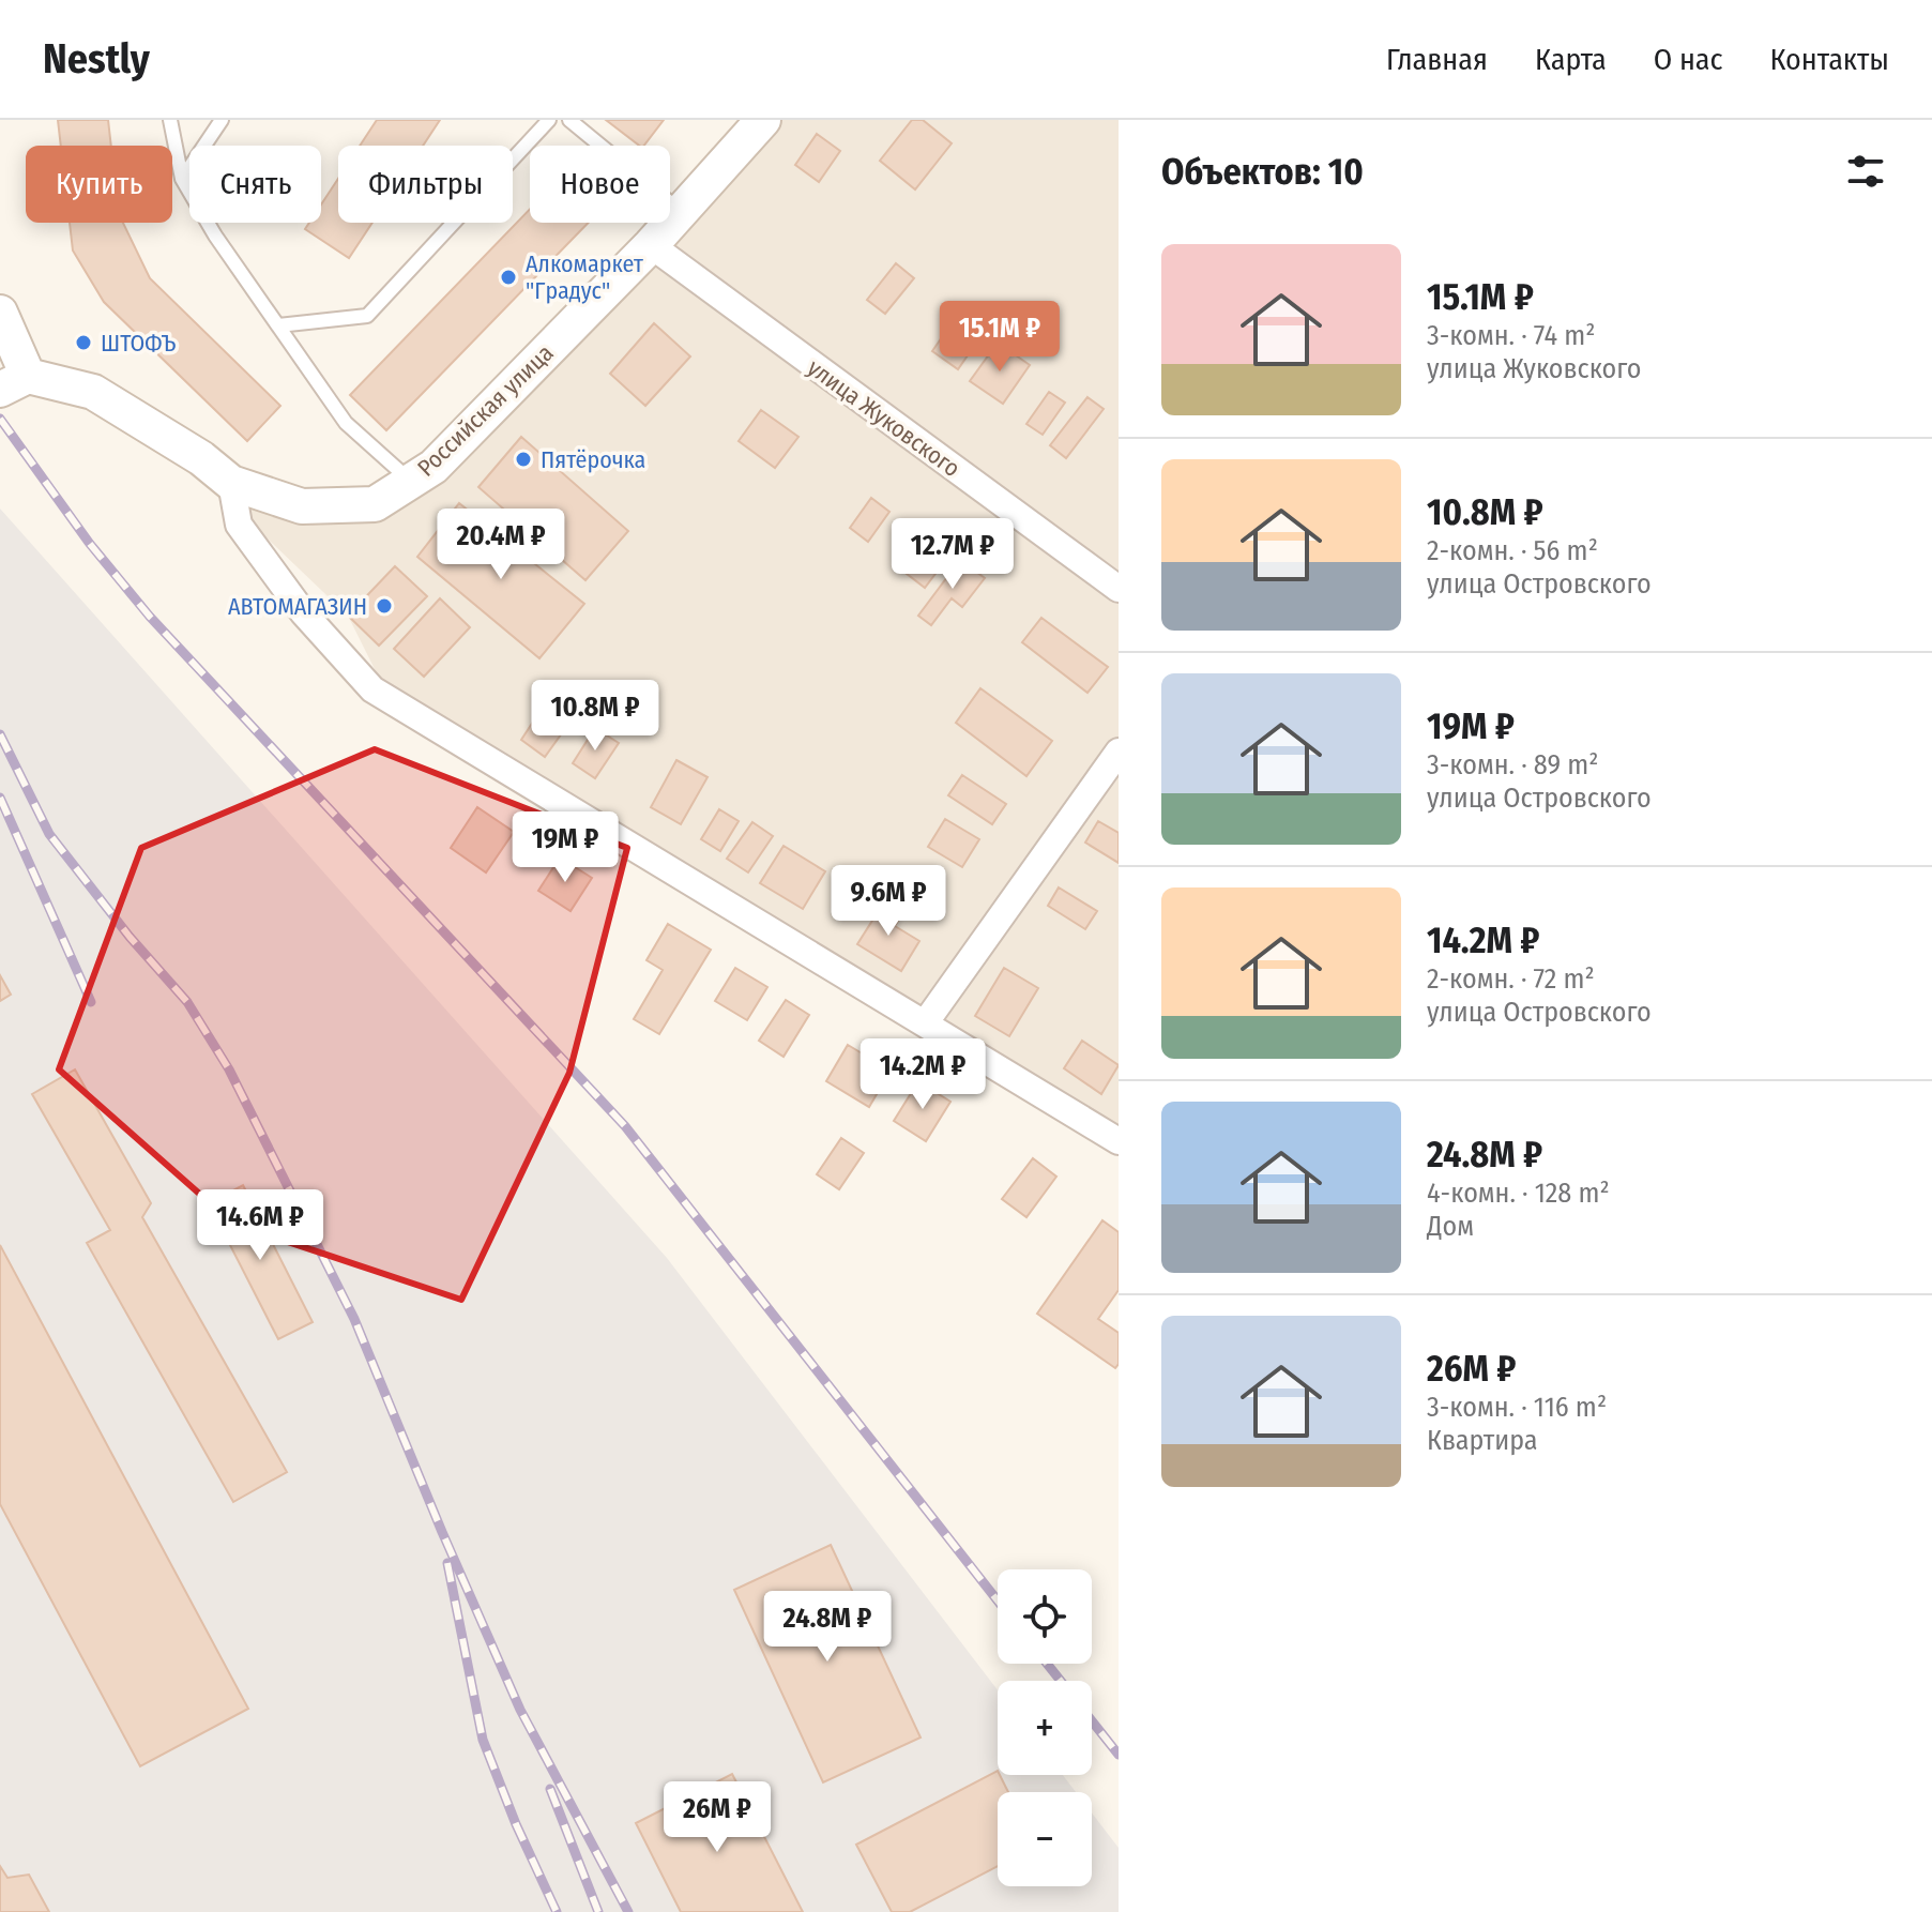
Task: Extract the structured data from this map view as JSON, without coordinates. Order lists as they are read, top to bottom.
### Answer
{
  "streets": {
    "main road": ["Российская улица"],
    "street": ["улица Жуковского"]
  },
  "crossings": [
    ["Российская улица", "улица Жуковского"]
  ],
  "places": [
    "Алкомаркет \"Градус\"",
    "ШТОФЪ",
    "Пятёрочка",
    "АВТОМАГАЗИН"
  ],
  "page": {
    "header": "Nestly",
    "nav": [
      "Главная",
      "Карта",
      "О нас",
      "Контакты"
    ],
    "heading": "Объектов: 10",
    "chip": [
      "Купить",
      "Снять",
      "Фильтры",
      "Новое"
    ],
    "list": [
      {
        "name": "15.1M ₽",
        "note": "3-комн. · 74 m² · улица Жуковского"
      },
      {
        "name": "10.8M ₽",
        "note": "2-комн. · 56 m² · улица Островского"
      },
      {
        "name": "19M ₽",
        "note": "3-комн. · 89 m² · улица Островского"
      },
      {
        "name": "14.2M ₽",
        "note": "2-комн. · 72 m² · улица Островского"
      },
      {
        "name": "24.8M ₽",
        "note": "4-комн. · 128 m² · Дом"
      },
      {
        "name": "26M ₽",
        "note": "3-комн. · 116 m² · Квартира"
      }
    ],
    "price": [
      "15.1M ₽",
      "20.4M ₽",
      "12.7M ₽",
      "10.8M ₽",
      "19M ₽",
      "9.6M ₽",
      "14.2M ₽",
      "14.6M ₽",
      "24.8M ₽",
      "26M ₽"
    ],
    "map_buttons": ["+", "−"]
  }
}
